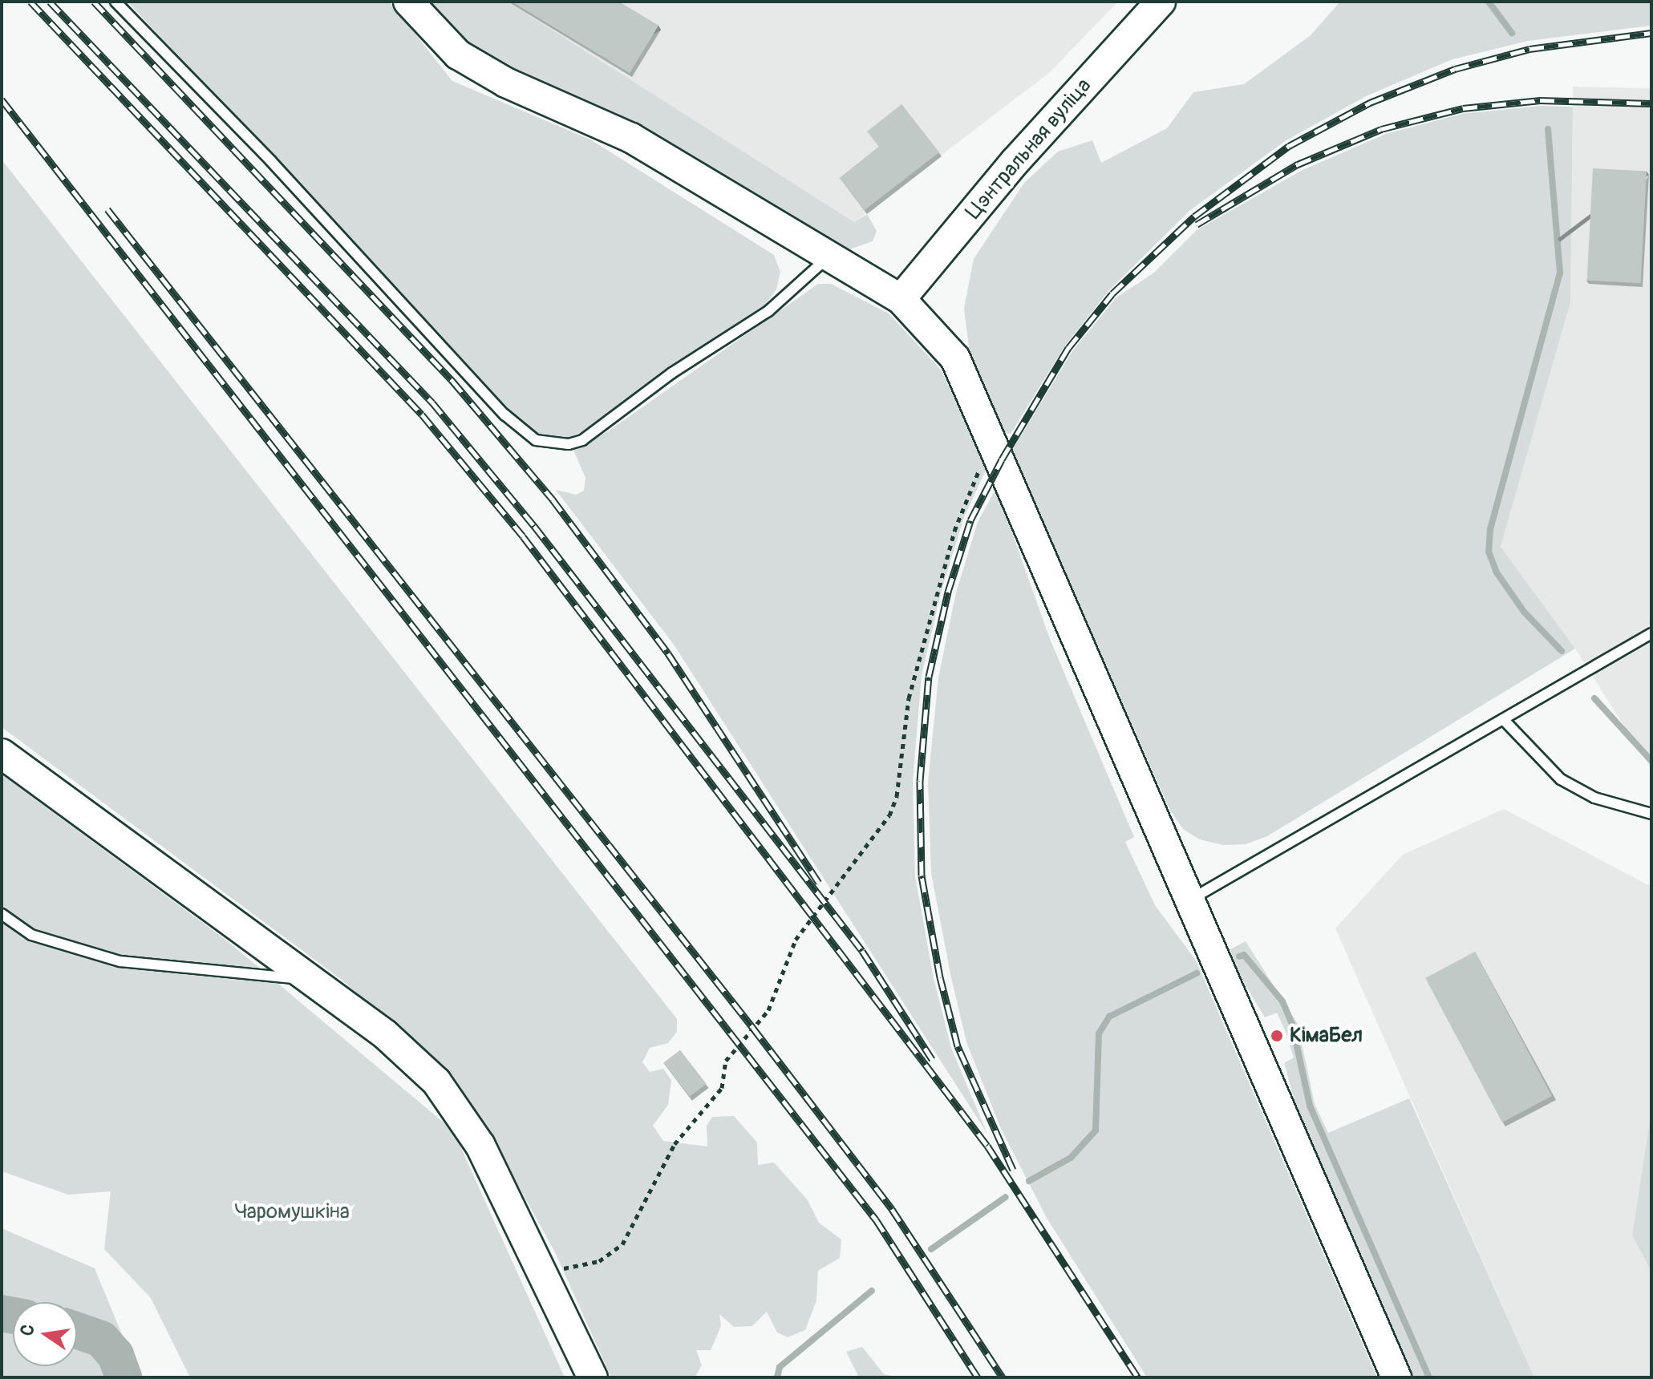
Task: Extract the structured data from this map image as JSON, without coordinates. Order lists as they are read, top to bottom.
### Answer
{
  "streets": {
    "street": ["Цэнтральная вуліца"]
  },
  "parks": ["Чаромушкіна"],
  "places": ["КімаБел"],
  "north": "left"
}
